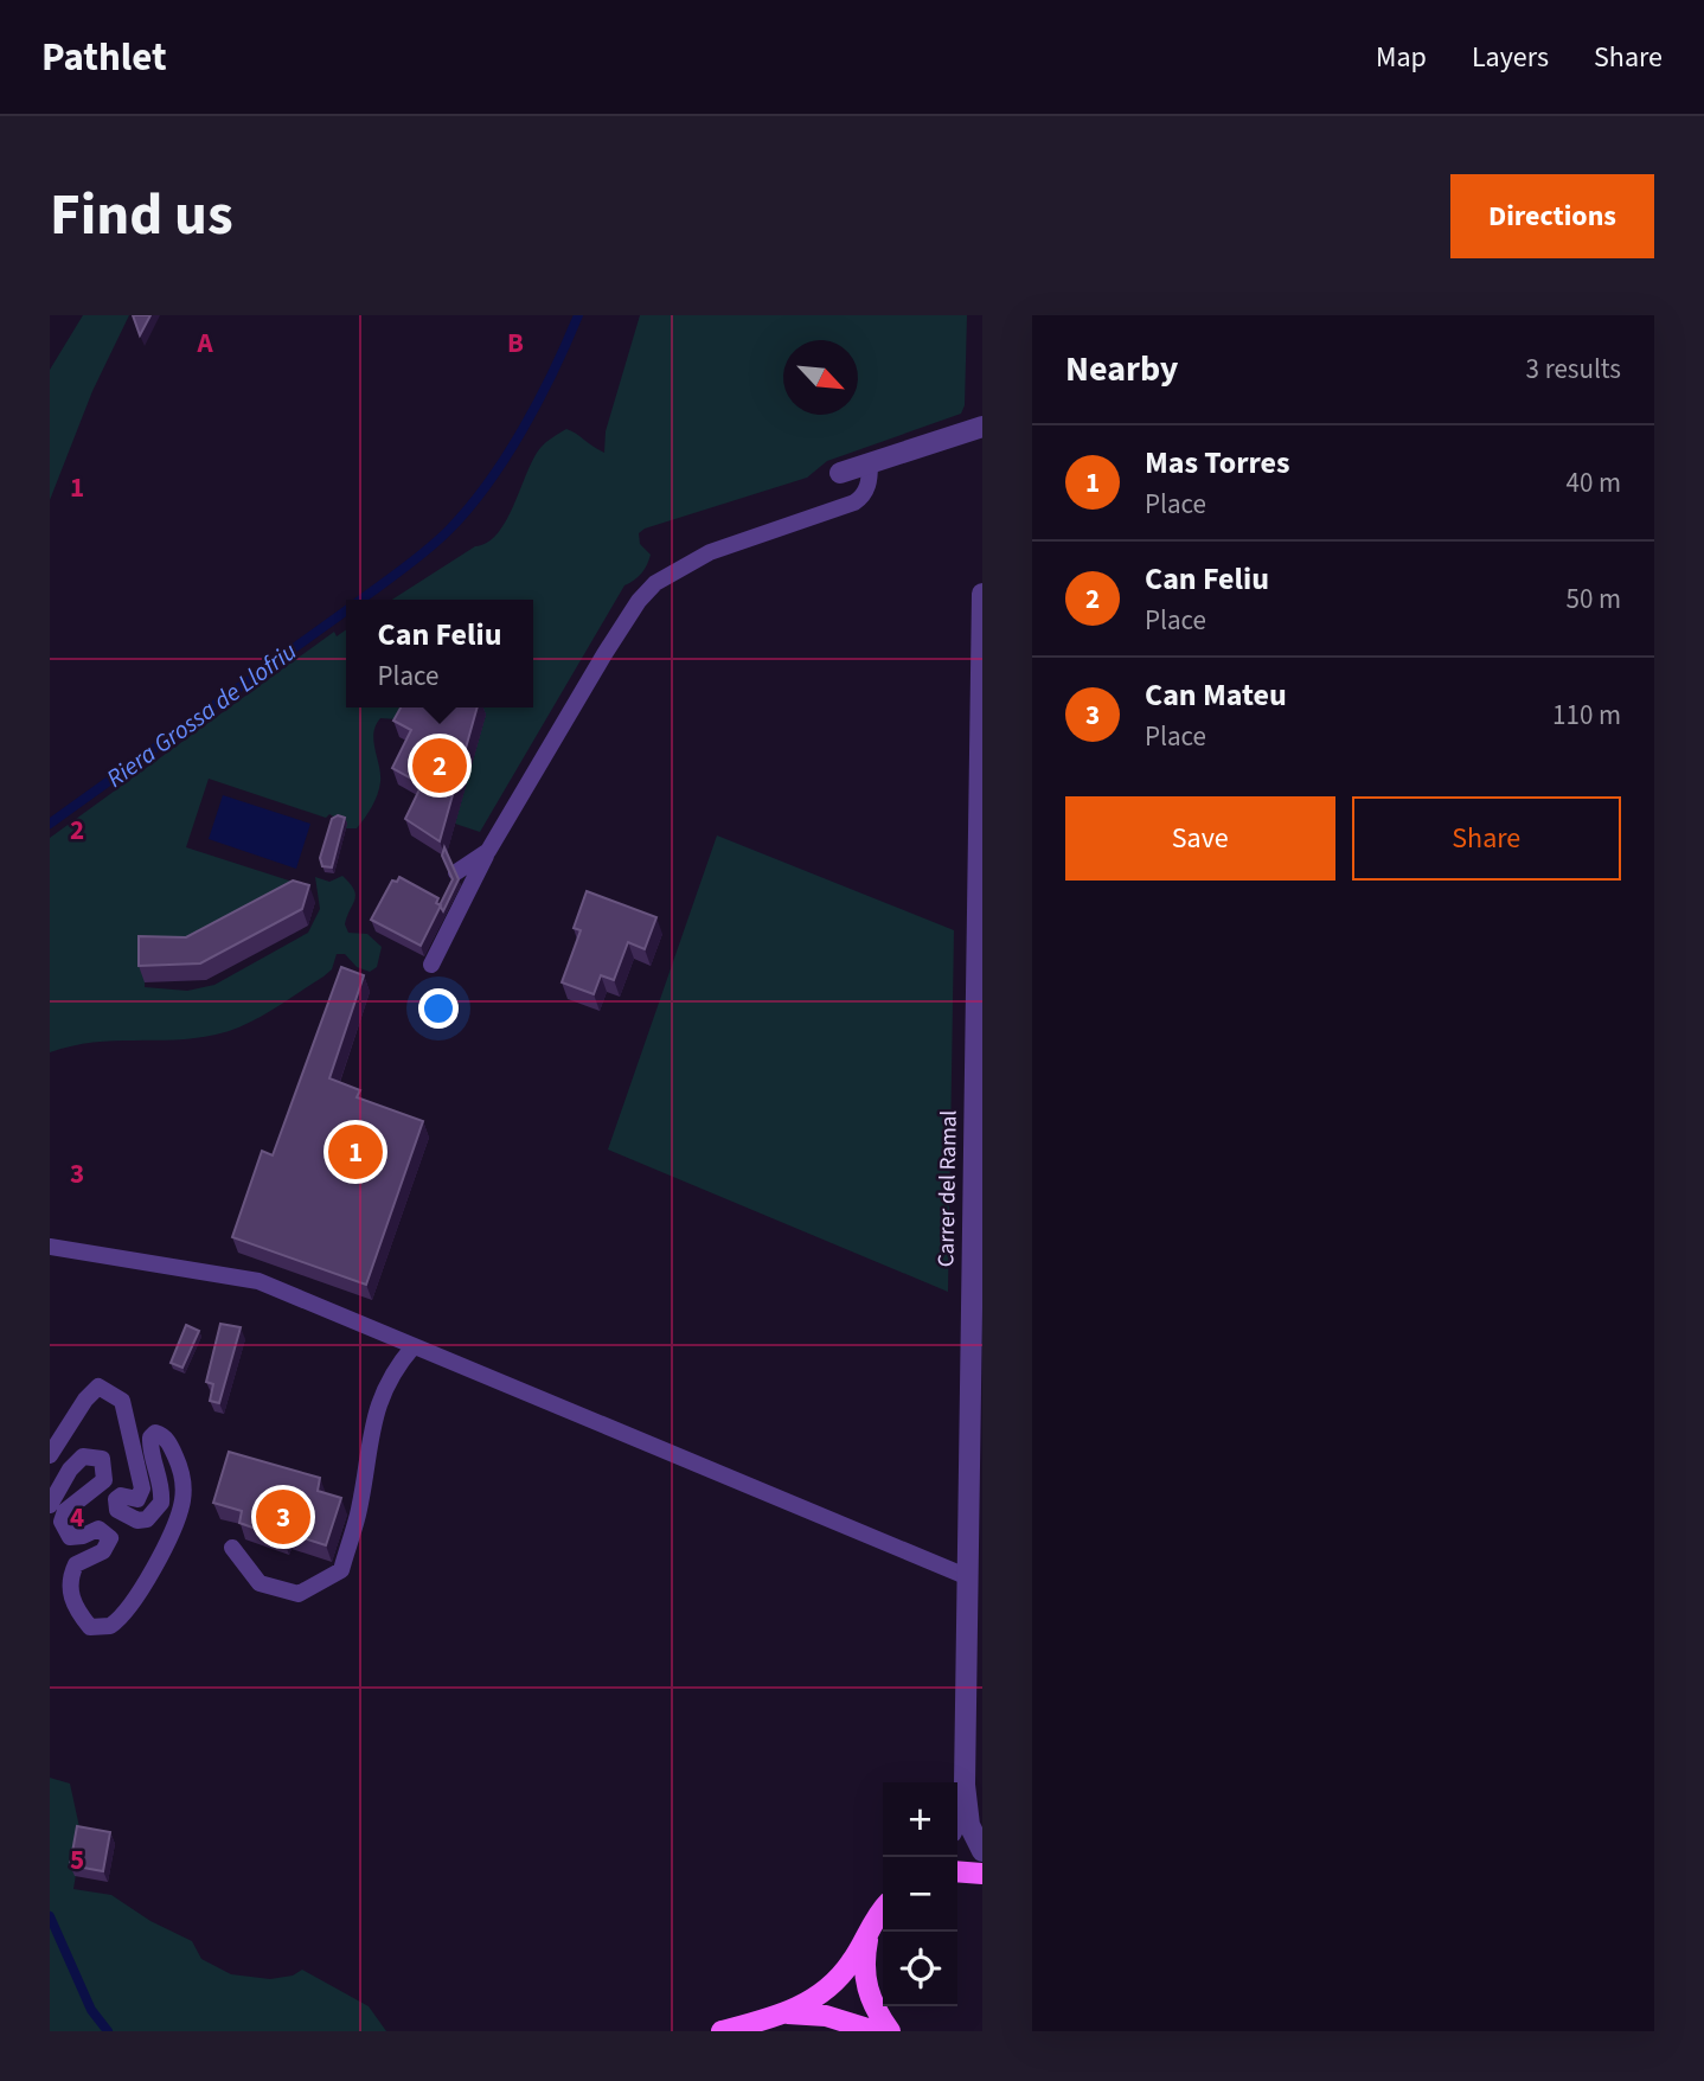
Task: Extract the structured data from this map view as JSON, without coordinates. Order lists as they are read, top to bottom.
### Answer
{
  "streets": {
    "street": ["Carrer del Ramal"]
  },
  "water": ["Riera Grossa de Llofriu"],
  "north": "bottom right",
  "page": {
    "header": "Pathlet",
    "nav": ["Map", "Layers", "Share"],
    "title": "Find us",
    "buttons": [
      "Directions",
      ["Save", "Share"]
    ],
    "heading": ["Nearby", "3 results"],
    "list": [
      {
        "mark": "1",
        "name": "Mas Torres",
        "note": "Place",
        "value": "40 m"
      },
      {
        "mark": "2",
        "name": "Can Feliu",
        "note": "Place",
        "value": "50 m"
      },
      {
        "mark": "3",
        "name": "Can Mateu",
        "note": "Place",
        "value": "110 m"
      }
    ],
    "popup": ["Can Feliu", "Place"],
    "pins": ["2", "1", "3"],
    "map_buttons": ["+", "−"]
  },
  "grid": {
    "columns": ["A", "B"],
    "rows": [
      "1",
      "2",
      "3",
      "4",
      "5"
    ]
  }
}
